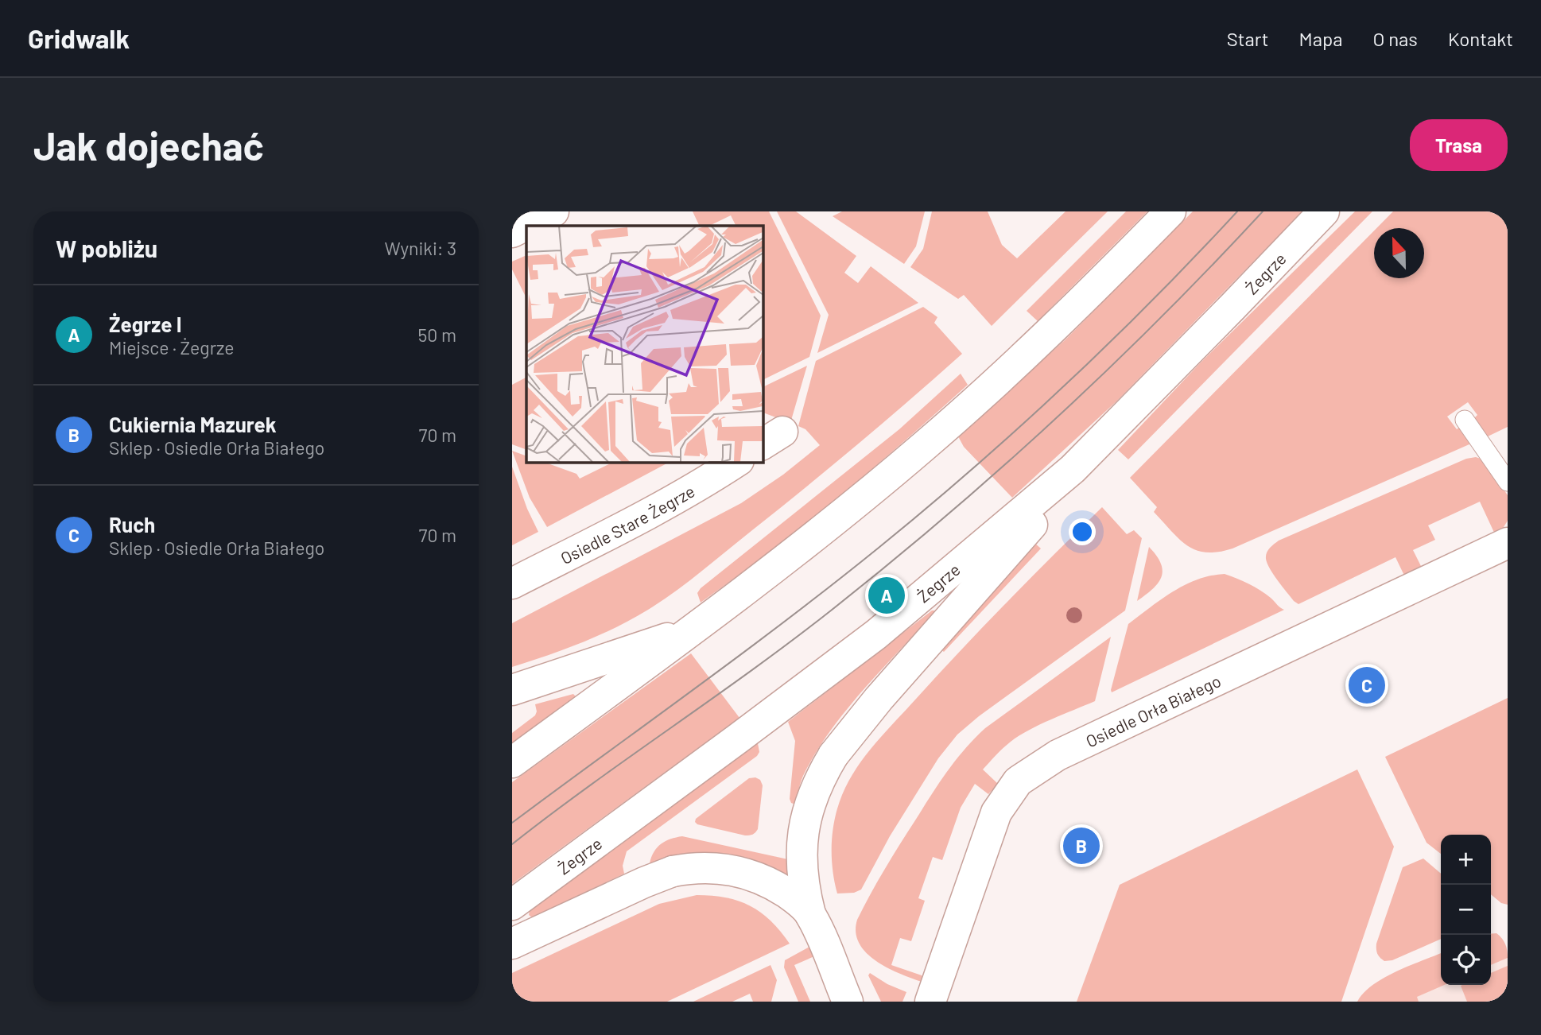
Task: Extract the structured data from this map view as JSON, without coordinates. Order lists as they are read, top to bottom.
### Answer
{
  "streets": {
    "street": ["Żegrze", "Osiedle Stare Żegrze", "Osiedle Orła Białego"]
  },
  "north": "top",
  "page": {
    "header": "Gridwalk",
    "nav": [
      "Start",
      "Mapa",
      "O nas",
      "Kontakt"
    ],
    "buttons": "Trasa",
    "title": "Jak dojechać",
    "heading": ["W pobliżu", "Wyniki: 3"],
    "list": [
      {
        "mark": "A",
        "name": "Żegrze I",
        "note": "Miejsce · Żegrze",
        "value": "50 m"
      },
      {
        "mark": "B",
        "name": "Cukiernia Mazurek",
        "note": "Sklep · Osiedle Orła Białego",
        "value": "70 m"
      },
      {
        "mark": "C",
        "name": "Ruch",
        "note": "Sklep · Osiedle Orła Białego",
        "value": "70 m"
      }
    ],
    "pins": ["A", "C", "B"],
    "map_buttons": ["+", "−"]
  }
}
